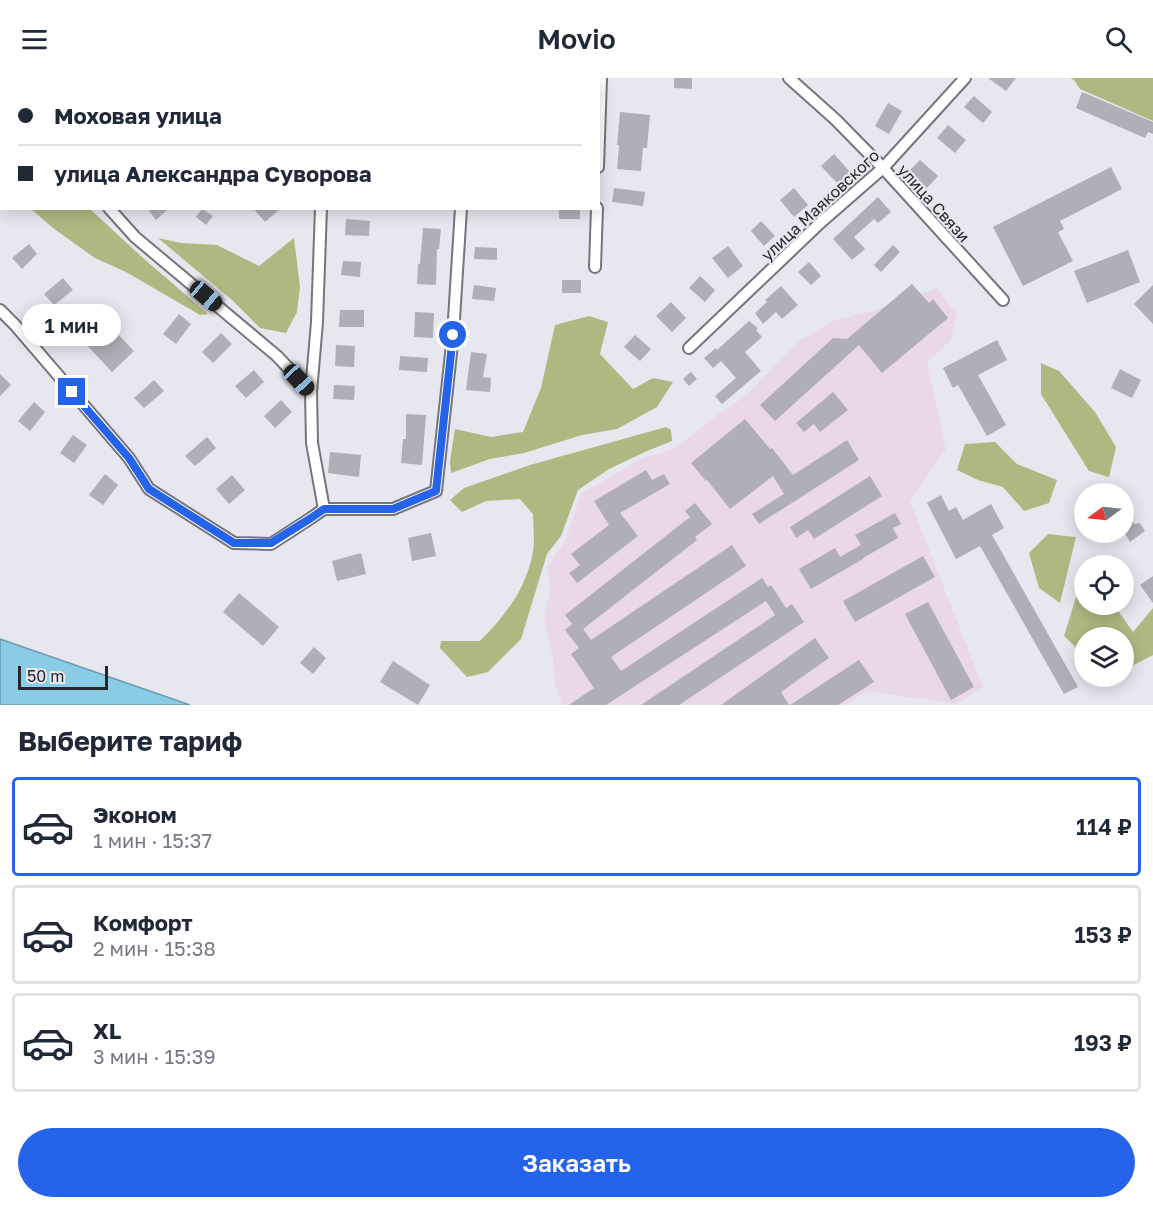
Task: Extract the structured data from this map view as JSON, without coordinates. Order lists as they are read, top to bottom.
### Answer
{
  "streets": {
    "street": ["улица Связи", "улица Маяковского"]
  },
  "crossings": [
    ["улица Связи", "улица Маяковского"]
  ],
  "scale_bar": "50 m",
  "north": "left",
  "page": {
    "header": "Movio",
    "banner": ["Моховая улица", "улица Александра Суворова"],
    "bubble": "1 мин",
    "scale": "50 m",
    "heading": "Выберите тариф",
    "list": [
      {
        "name": "Эконом",
        "note": "1 мин · 15:37",
        "value": "114 ₽"
      },
      {
        "name": "Комфорт",
        "note": "2 мин · 15:38",
        "value": "153 ₽"
      },
      {
        "name": "XL",
        "note": "3 мин · 15:39",
        "value": "193 ₽"
      }
    ],
    "buttons": "Заказать"
  }
}
